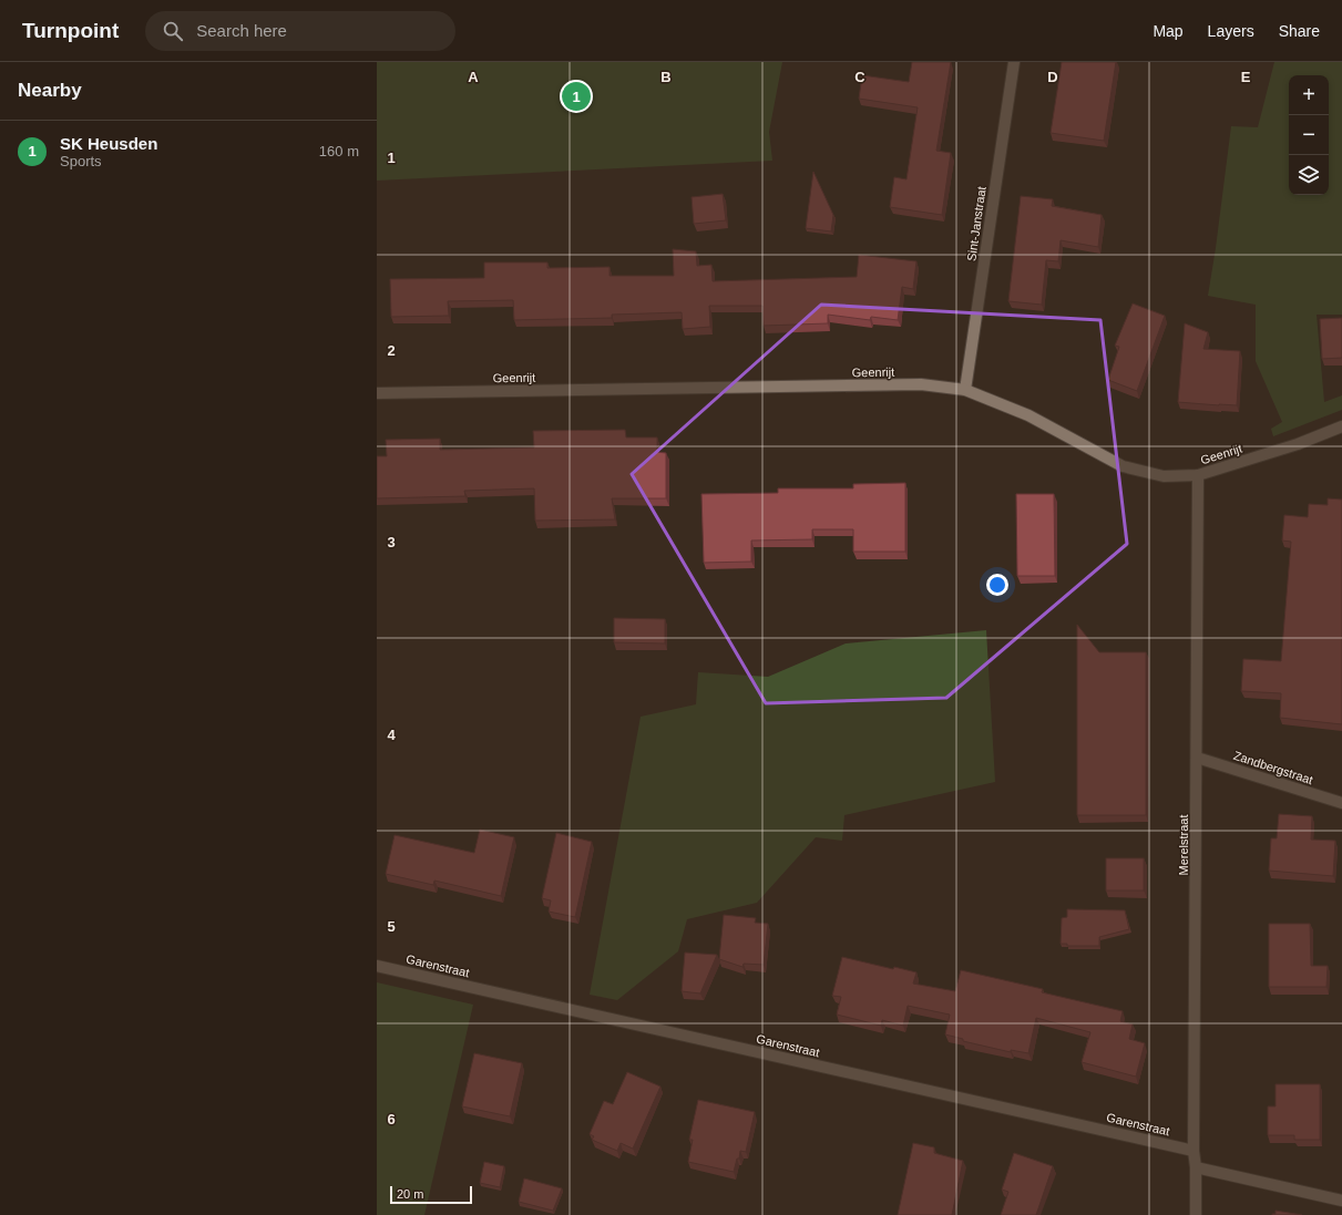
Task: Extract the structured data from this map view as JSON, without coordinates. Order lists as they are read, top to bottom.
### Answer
{
  "streets": {
    "street": [
      "Sint-Janstraat",
      "Geenrijt",
      "Zandbergstraat",
      "Merelstraat",
      "Garenstraat"
    ]
  },
  "crossings": [
    ["Sint-Janstraat", "Geenrijt"],
    ["Geenrijt", "Merelstraat"],
    ["Zandbergstraat", "Merelstraat"],
    ["Merelstraat", "Garenstraat"]
  ],
  "scale_bar": "20 m",
  "page": {
    "header": "Turnpoint",
    "search": "Search here",
    "nav": ["Map", "Layers", "Share"],
    "heading": "Nearby",
    "map_buttons": ["+", "−"],
    "pins": "1",
    "list": [
      {
        "mark": "1",
        "name": "SK Heusden",
        "note": "Sports",
        "value": "160 m"
      }
    ],
    "scale": "20 m"
  },
  "grid": {
    "columns": [
      "A",
      "B",
      "C",
      "D",
      "E"
    ],
    "rows": [
      "1",
      "2",
      "3",
      "4",
      "5",
      "6"
    ]
  }
}
